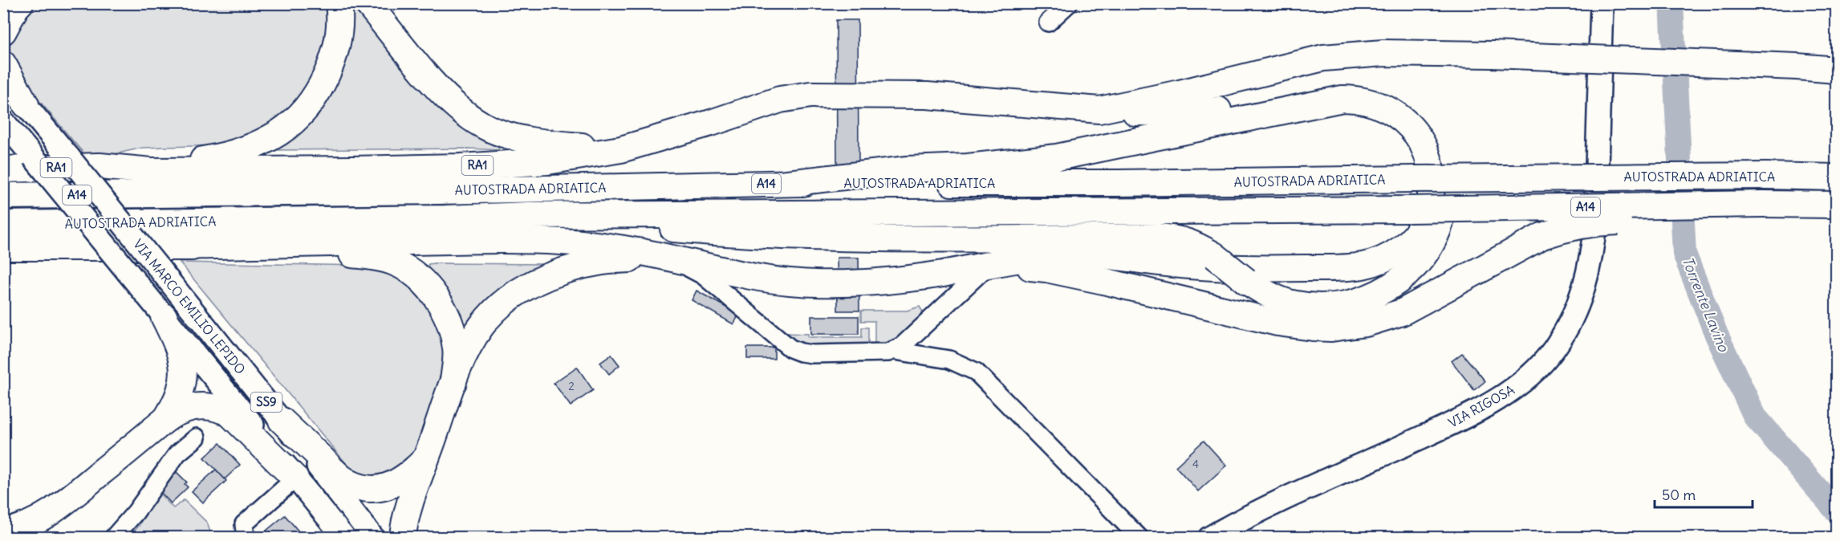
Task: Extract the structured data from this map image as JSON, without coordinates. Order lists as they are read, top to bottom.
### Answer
{
  "streets": {
    "highway": ["RA1", "AUTOSTRADA ADRIATICA", "A14"],
    "main road": ["VIA MARCO EMILIO LEPIDO", "SS9", "VIA RIGOSA"]
  },
  "water": ["Torrente Lavino"],
  "house_numbers": ["2", "4"],
  "scale_bar": "50 m"
}
